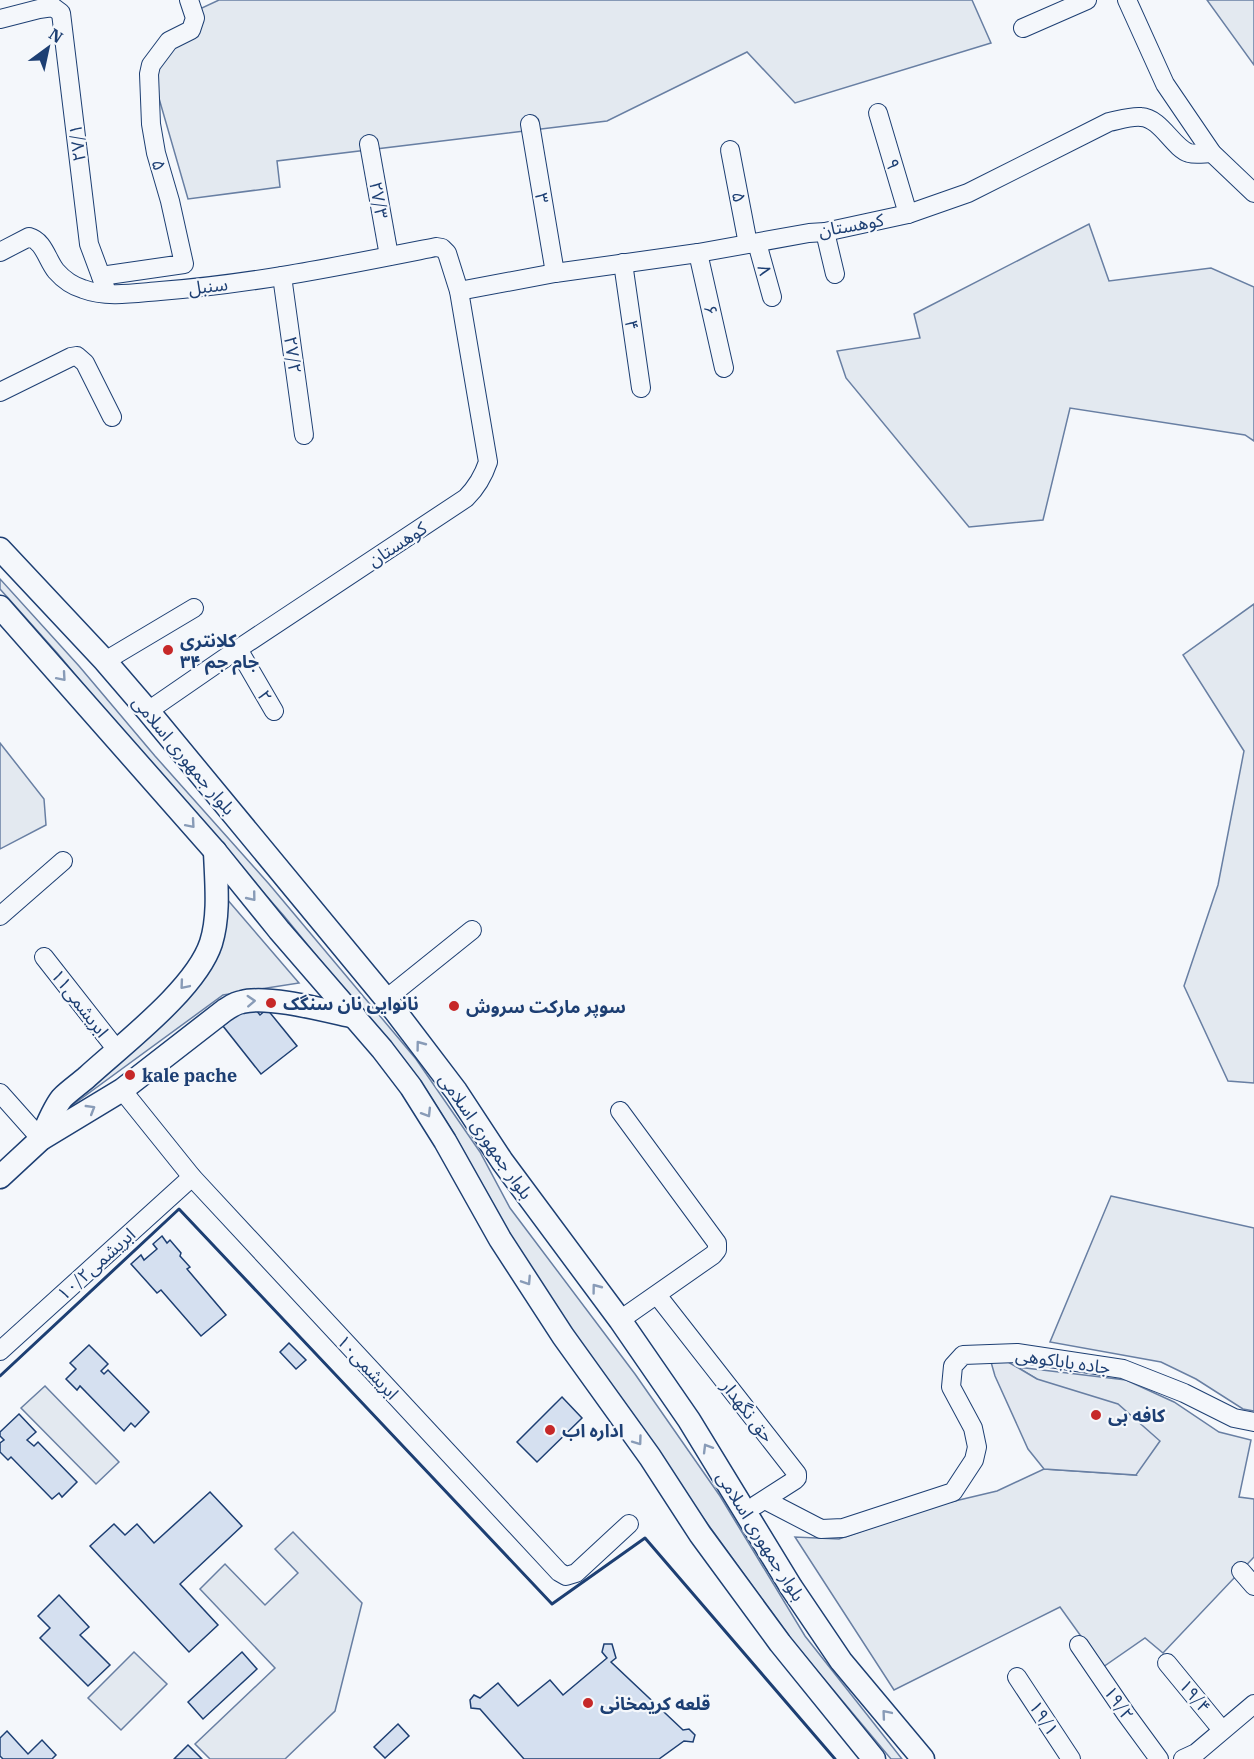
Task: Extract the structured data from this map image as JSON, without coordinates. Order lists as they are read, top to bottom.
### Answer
{
  "streets": {
    "main road": ["بلوار جمهوری اسلامی"],
    "street": [
      "۲۷/۱",
      "۹",
      "۵",
      "۳",
      "۲۷/۳",
      "کوهستان",
      "۸",
      "سنبل",
      "۶",
      "۴",
      "۲۷/۲",
      "۲",
      "ابریشمی۱۱",
      "۱۰/۲ابریشمی",
      "جاده باباکوهی",
      "ابریشمی۱۰",
      "حق نگهدار",
      "۱۹/۴",
      "۱۹/۲",
      "۱۹/۱"
    ]
  },
  "crossings": [
    ["۲۷/۱", "۵"],
    ["۲۷/۱", "سنبل"],
    ["۹", "کوهستان"],
    ["۵", "کوهستان"],
    ["۵", "۸"],
    ["۳", "کوهستان"],
    ["۲۷/۳", "سنبل"],
    ["کوهستان", "۸"],
    ["کوهستان", "سنبل"],
    ["کوهستان", "۶"],
    ["کوهستان", "۴"],
    ["کوهستان", "۲"],
    ["کوهستان", "بلوار جمهوری اسلامی"],
    ["سنبل", "۲۷/۲"],
    ["بلوار جمهوری اسلامی", "حق نگهدار"],
    ["۱۰/۲ابریشمی", "ابریشمی۱۰"],
    ["جاده باباکوهی", "حق نگهدار"]
  ],
  "places": [
    "کلانتری ۳۴ جام جم",
    "نانوایی نان سنگک",
    "سوپر مارکت سروش",
    "kale pache",
    "کافه بی",
    "اداره اب",
    "قلعه کریمخانی"
  ],
  "north": "top right"
}
